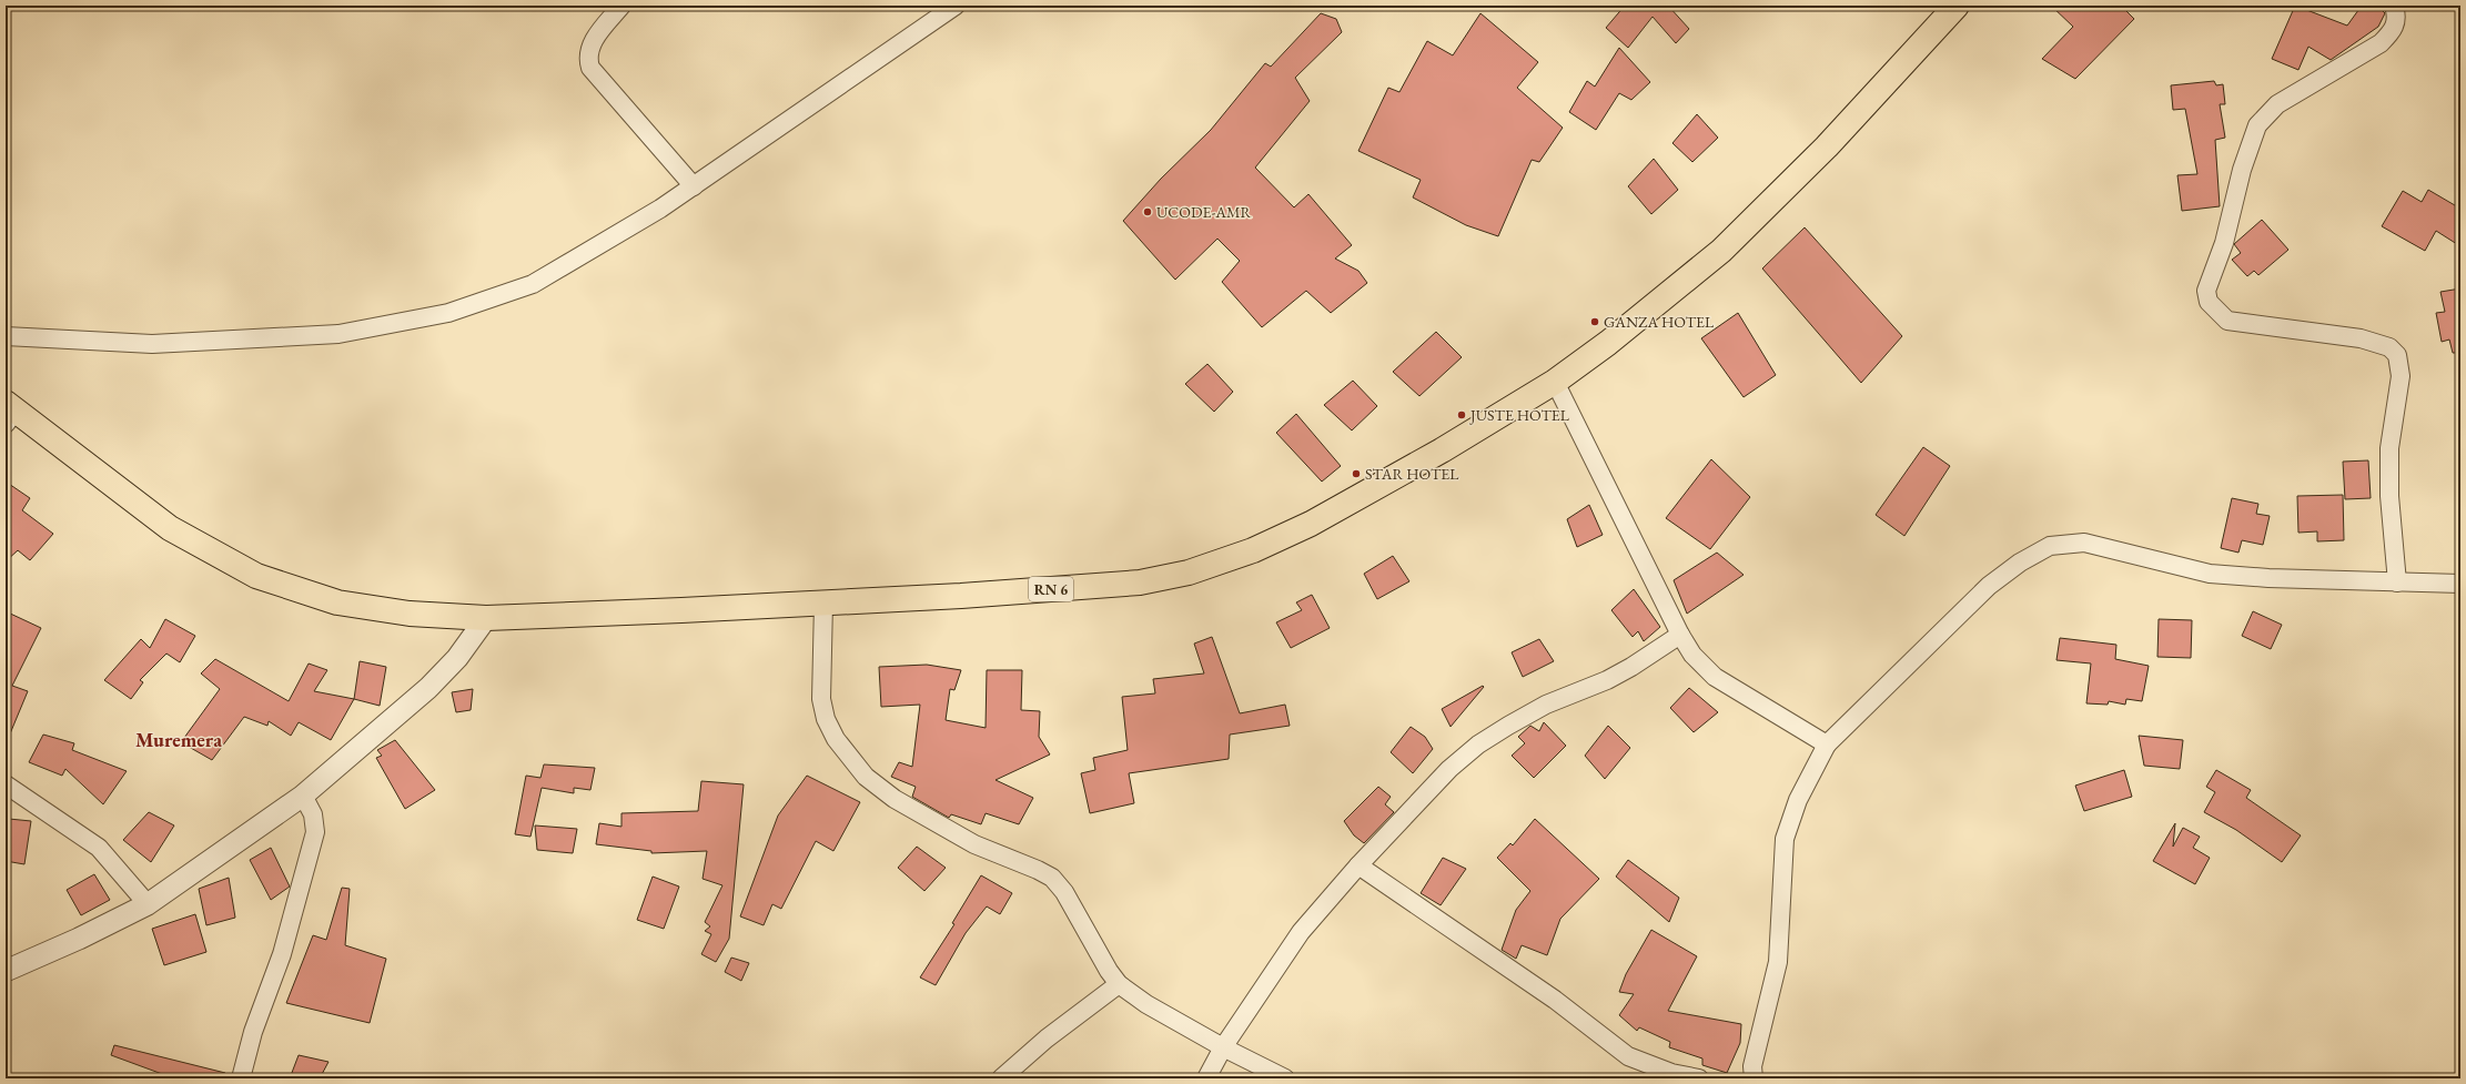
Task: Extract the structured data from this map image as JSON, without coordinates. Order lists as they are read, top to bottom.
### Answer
{
  "streets": {
    "main road": ["RN 6"]
  },
  "districts": ["Muremera"],
  "places": [
    "UCODE-AMR",
    "GANZA HOTEL",
    "JUSTE HOTEL",
    "STAR HOTEL"
  ]
}
